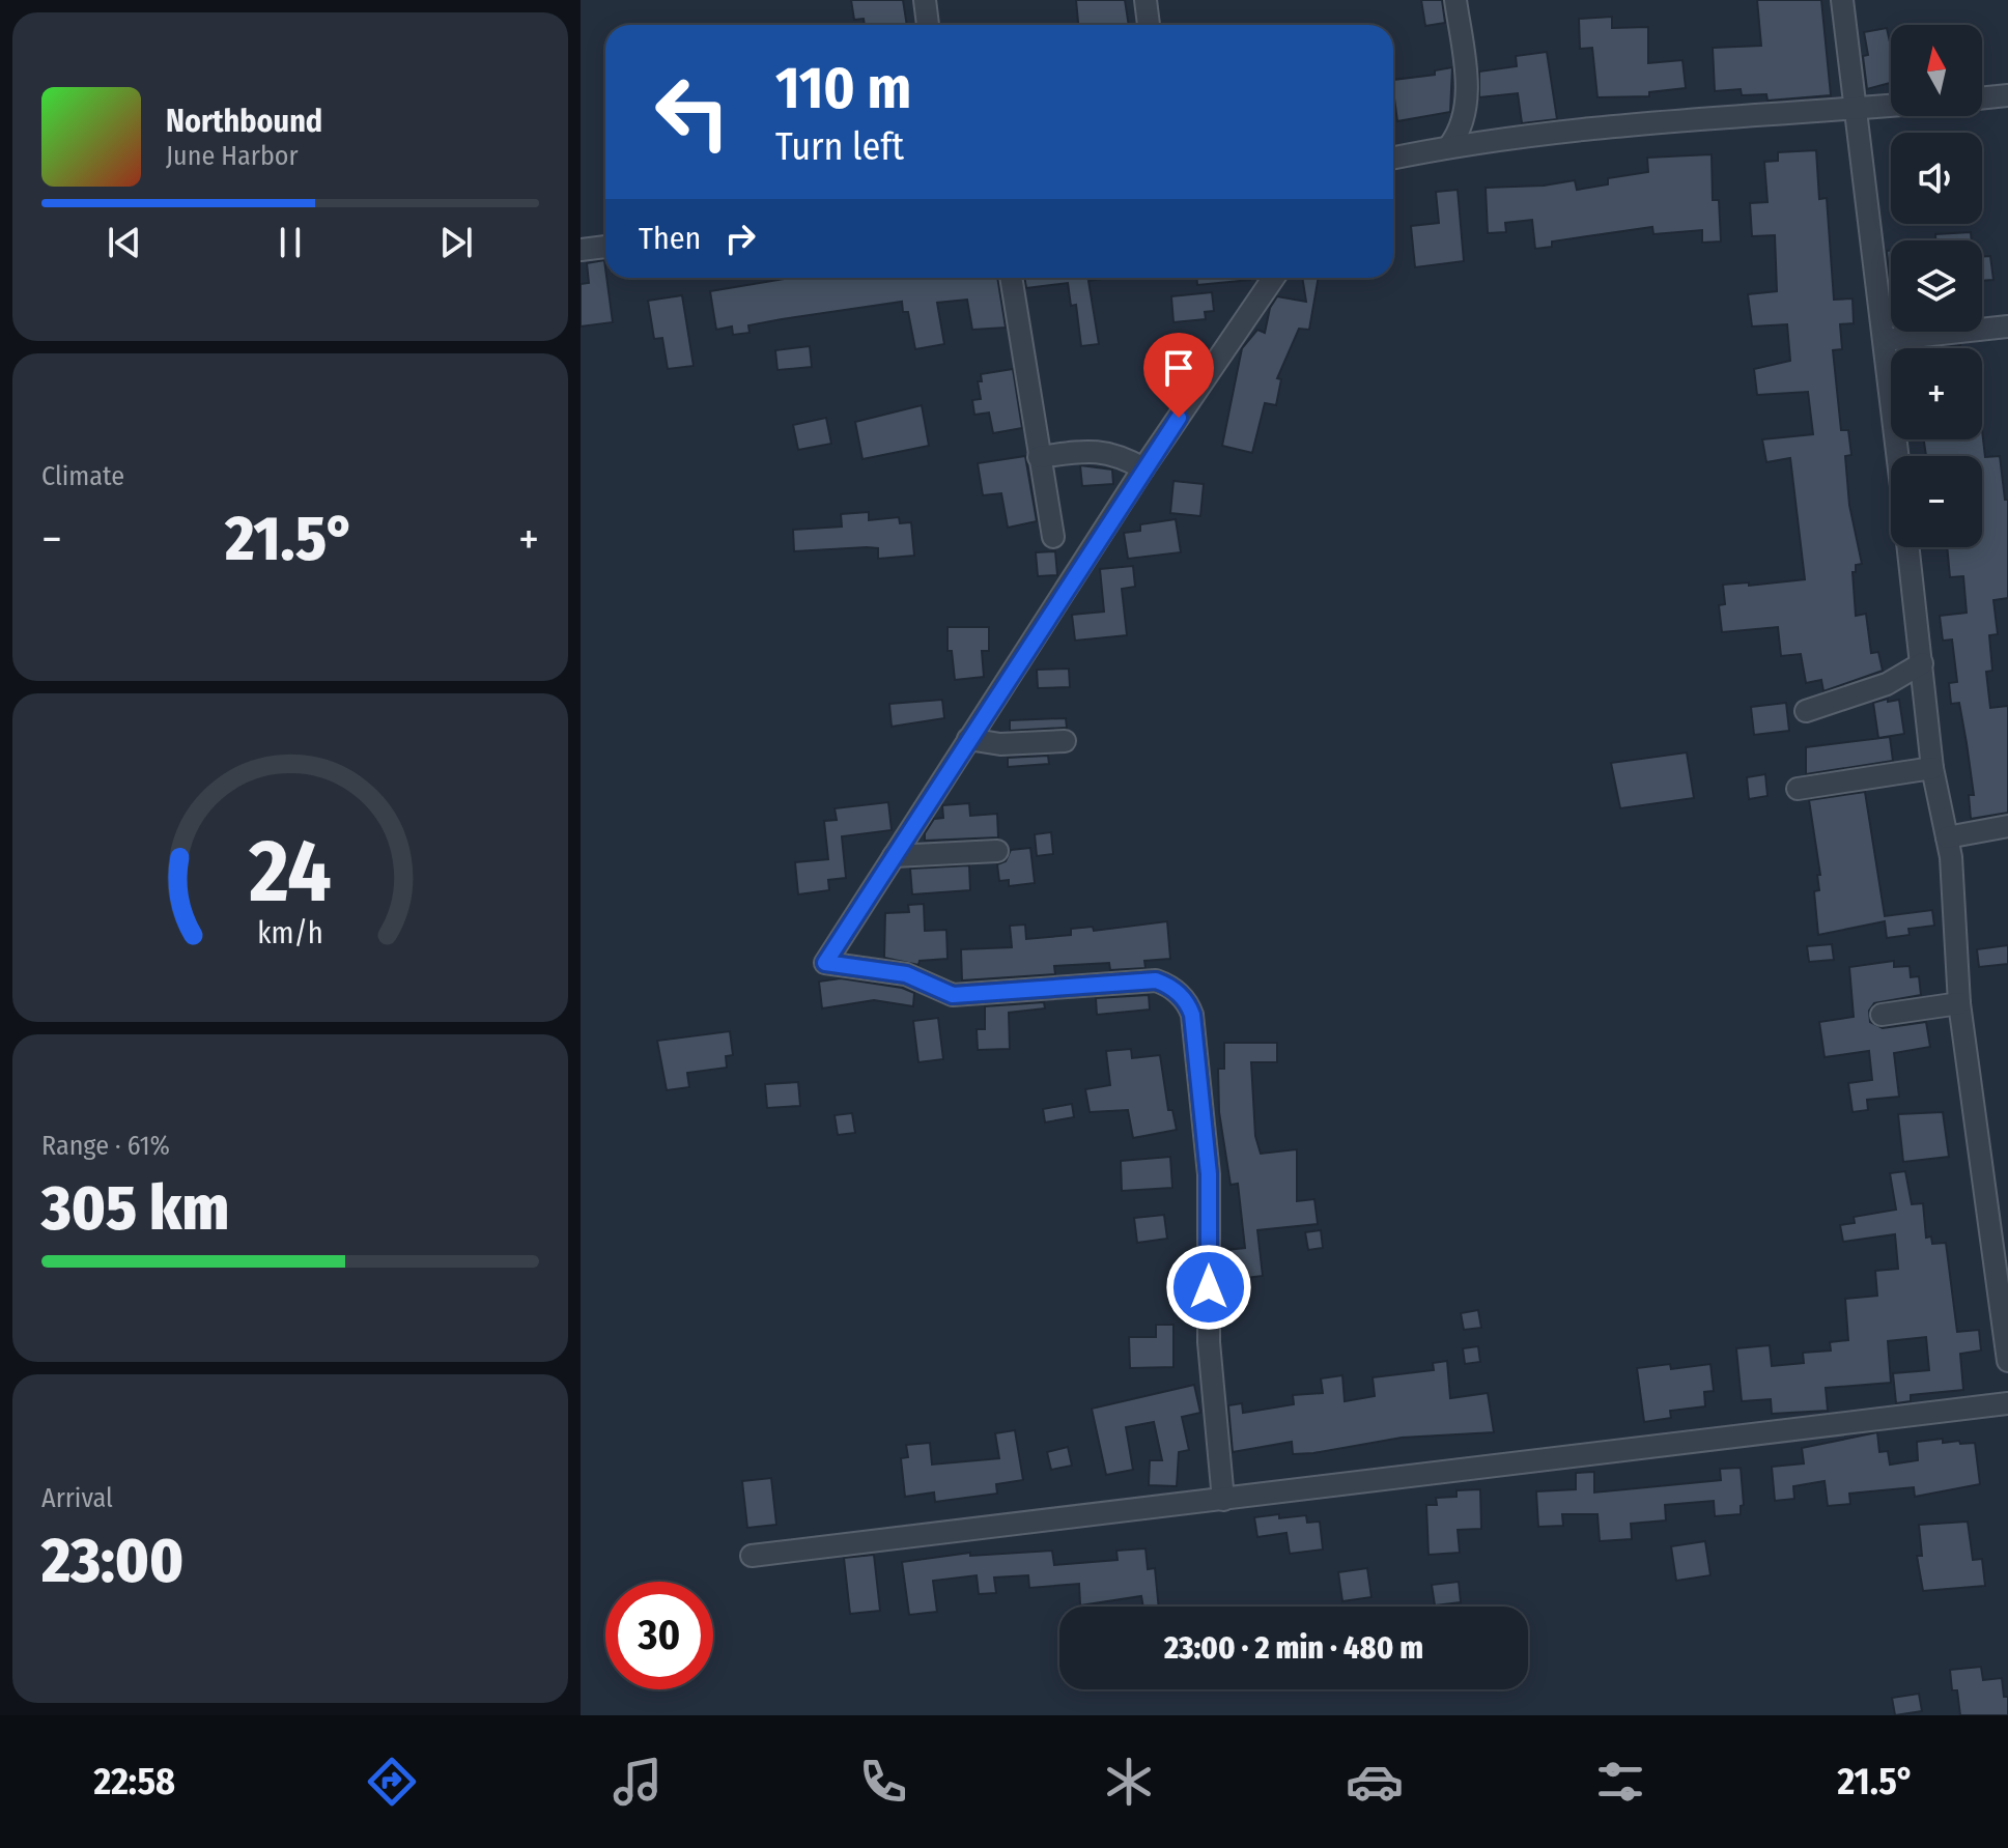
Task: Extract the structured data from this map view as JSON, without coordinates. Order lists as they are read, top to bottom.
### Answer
{
  "north": "top",
  "page": {
    "map_buttons": ["+", "−"],
    "turn": ["110 m", "Turn left"],
    "song": ["Northbound", "June Harbor"],
    "then": "Then",
    "tile": [
      "Climate",
      ["Range · 61%", "305 km"],
      ["Arrival", "23:00"]
    ],
    "heat": ["−", "21.5°", "+"],
    "limit": "30",
    "trip": "23:00 · 2 min · 480 m",
    "tabs": ["22:58", "21.5°"],
    "gauge": ["24", "km/h"]
  }
}
